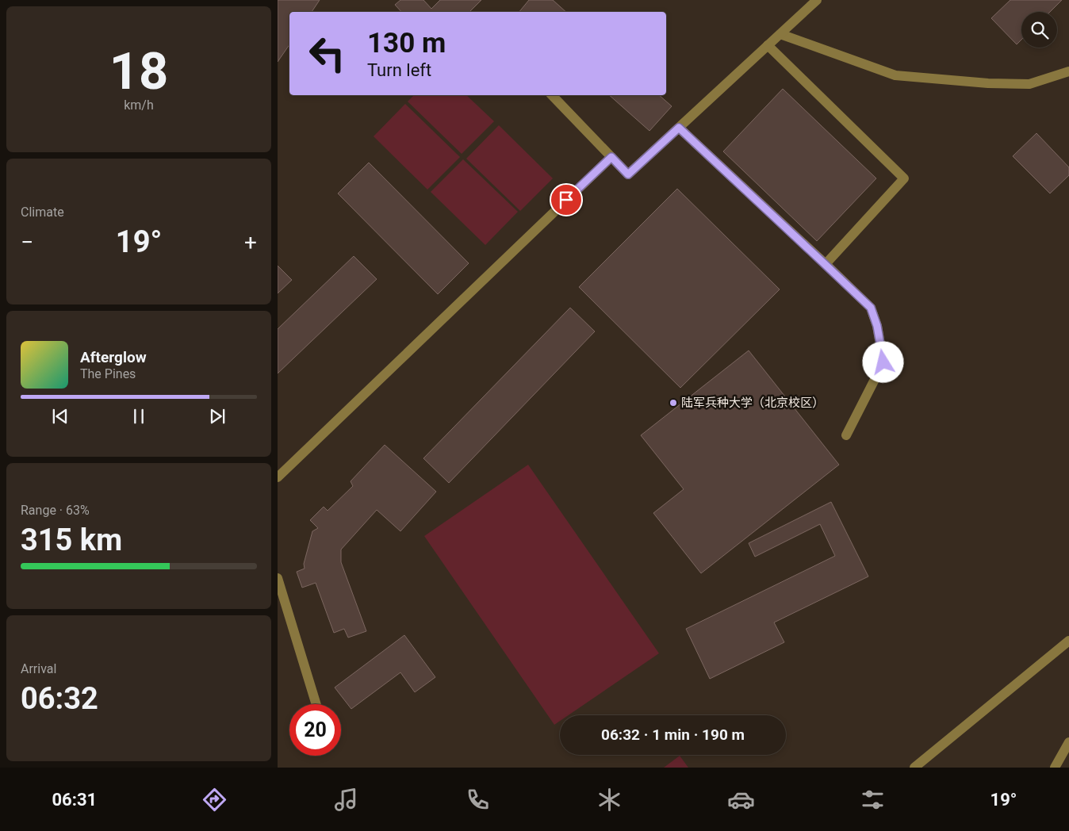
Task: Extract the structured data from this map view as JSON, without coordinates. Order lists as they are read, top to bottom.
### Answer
{
  "places": ["陆军兵种大学（北京校区）"],
  "page": {
    "tile": [
      ["18", "km/h"],
      "Climate",
      ["Range · 63%", "315 km"],
      ["Arrival", "06:32"]
    ],
    "turn": ["130 m", "Turn left"],
    "heat": ["−", "19°", "+"],
    "song": ["Afterglow", "The Pines"],
    "limit": "20",
    "trip": "06:32 · 1 min · 190 m",
    "tabs": ["06:31", "19°"]
  }
}
